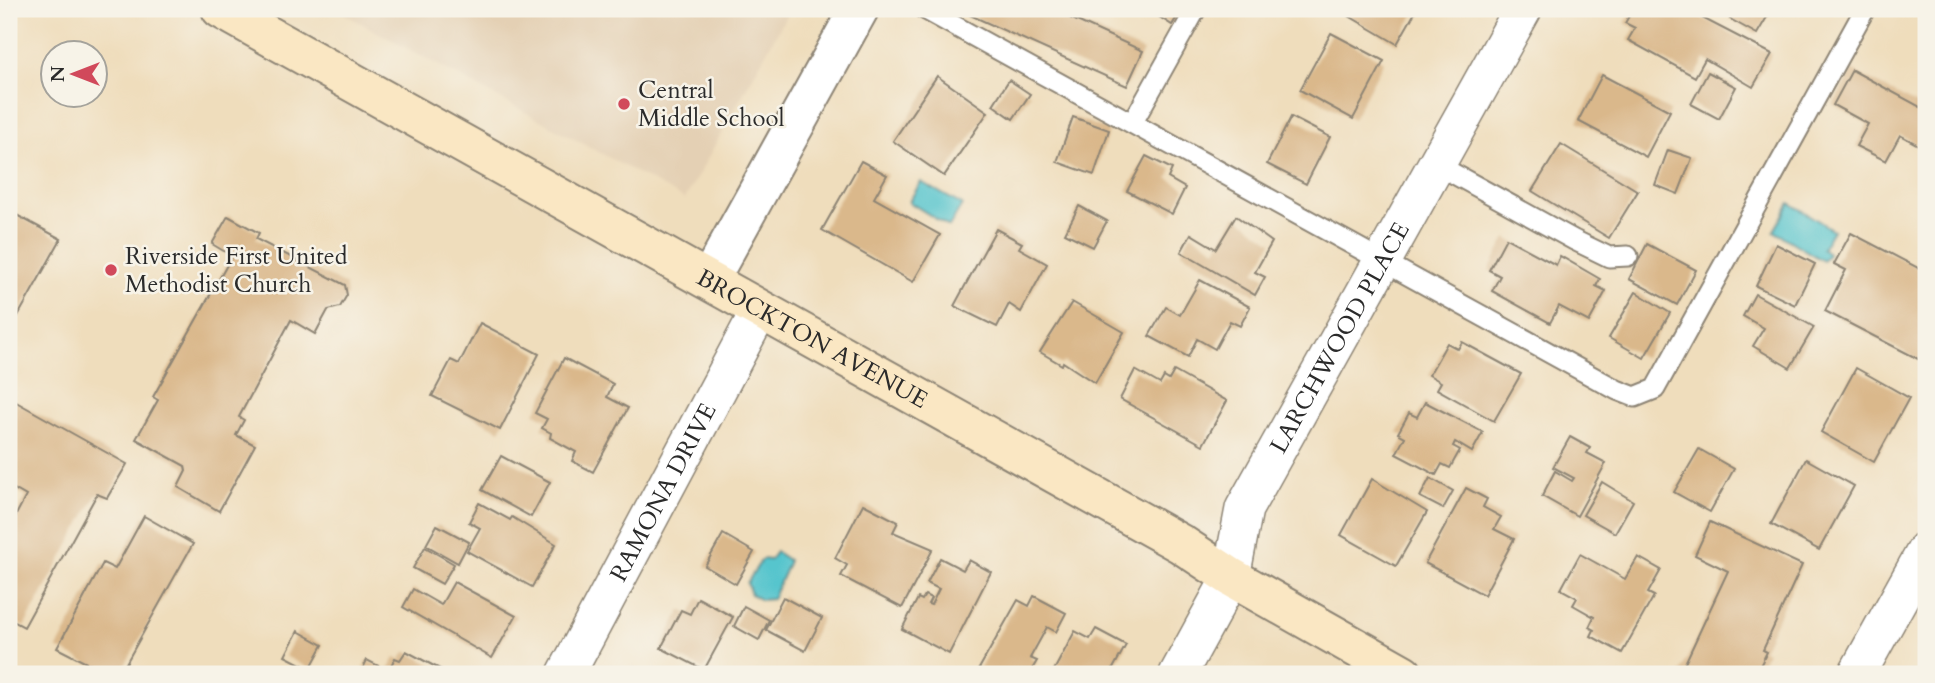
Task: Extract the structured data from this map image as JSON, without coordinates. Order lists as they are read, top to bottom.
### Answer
{
  "streets": {
    "main road": ["BROCKTON AVENUE"],
    "street": ["LARCHWOOD PLACE", "RAMONA DRIVE"]
  },
  "crossings": [
    ["LARCHWOOD PLACE", "BROCKTON AVENUE"],
    ["BROCKTON AVENUE", "RAMONA DRIVE"]
  ],
  "places": ["Central Middle School", "Riverside First United Methodist Church"],
  "north": "left"
}
